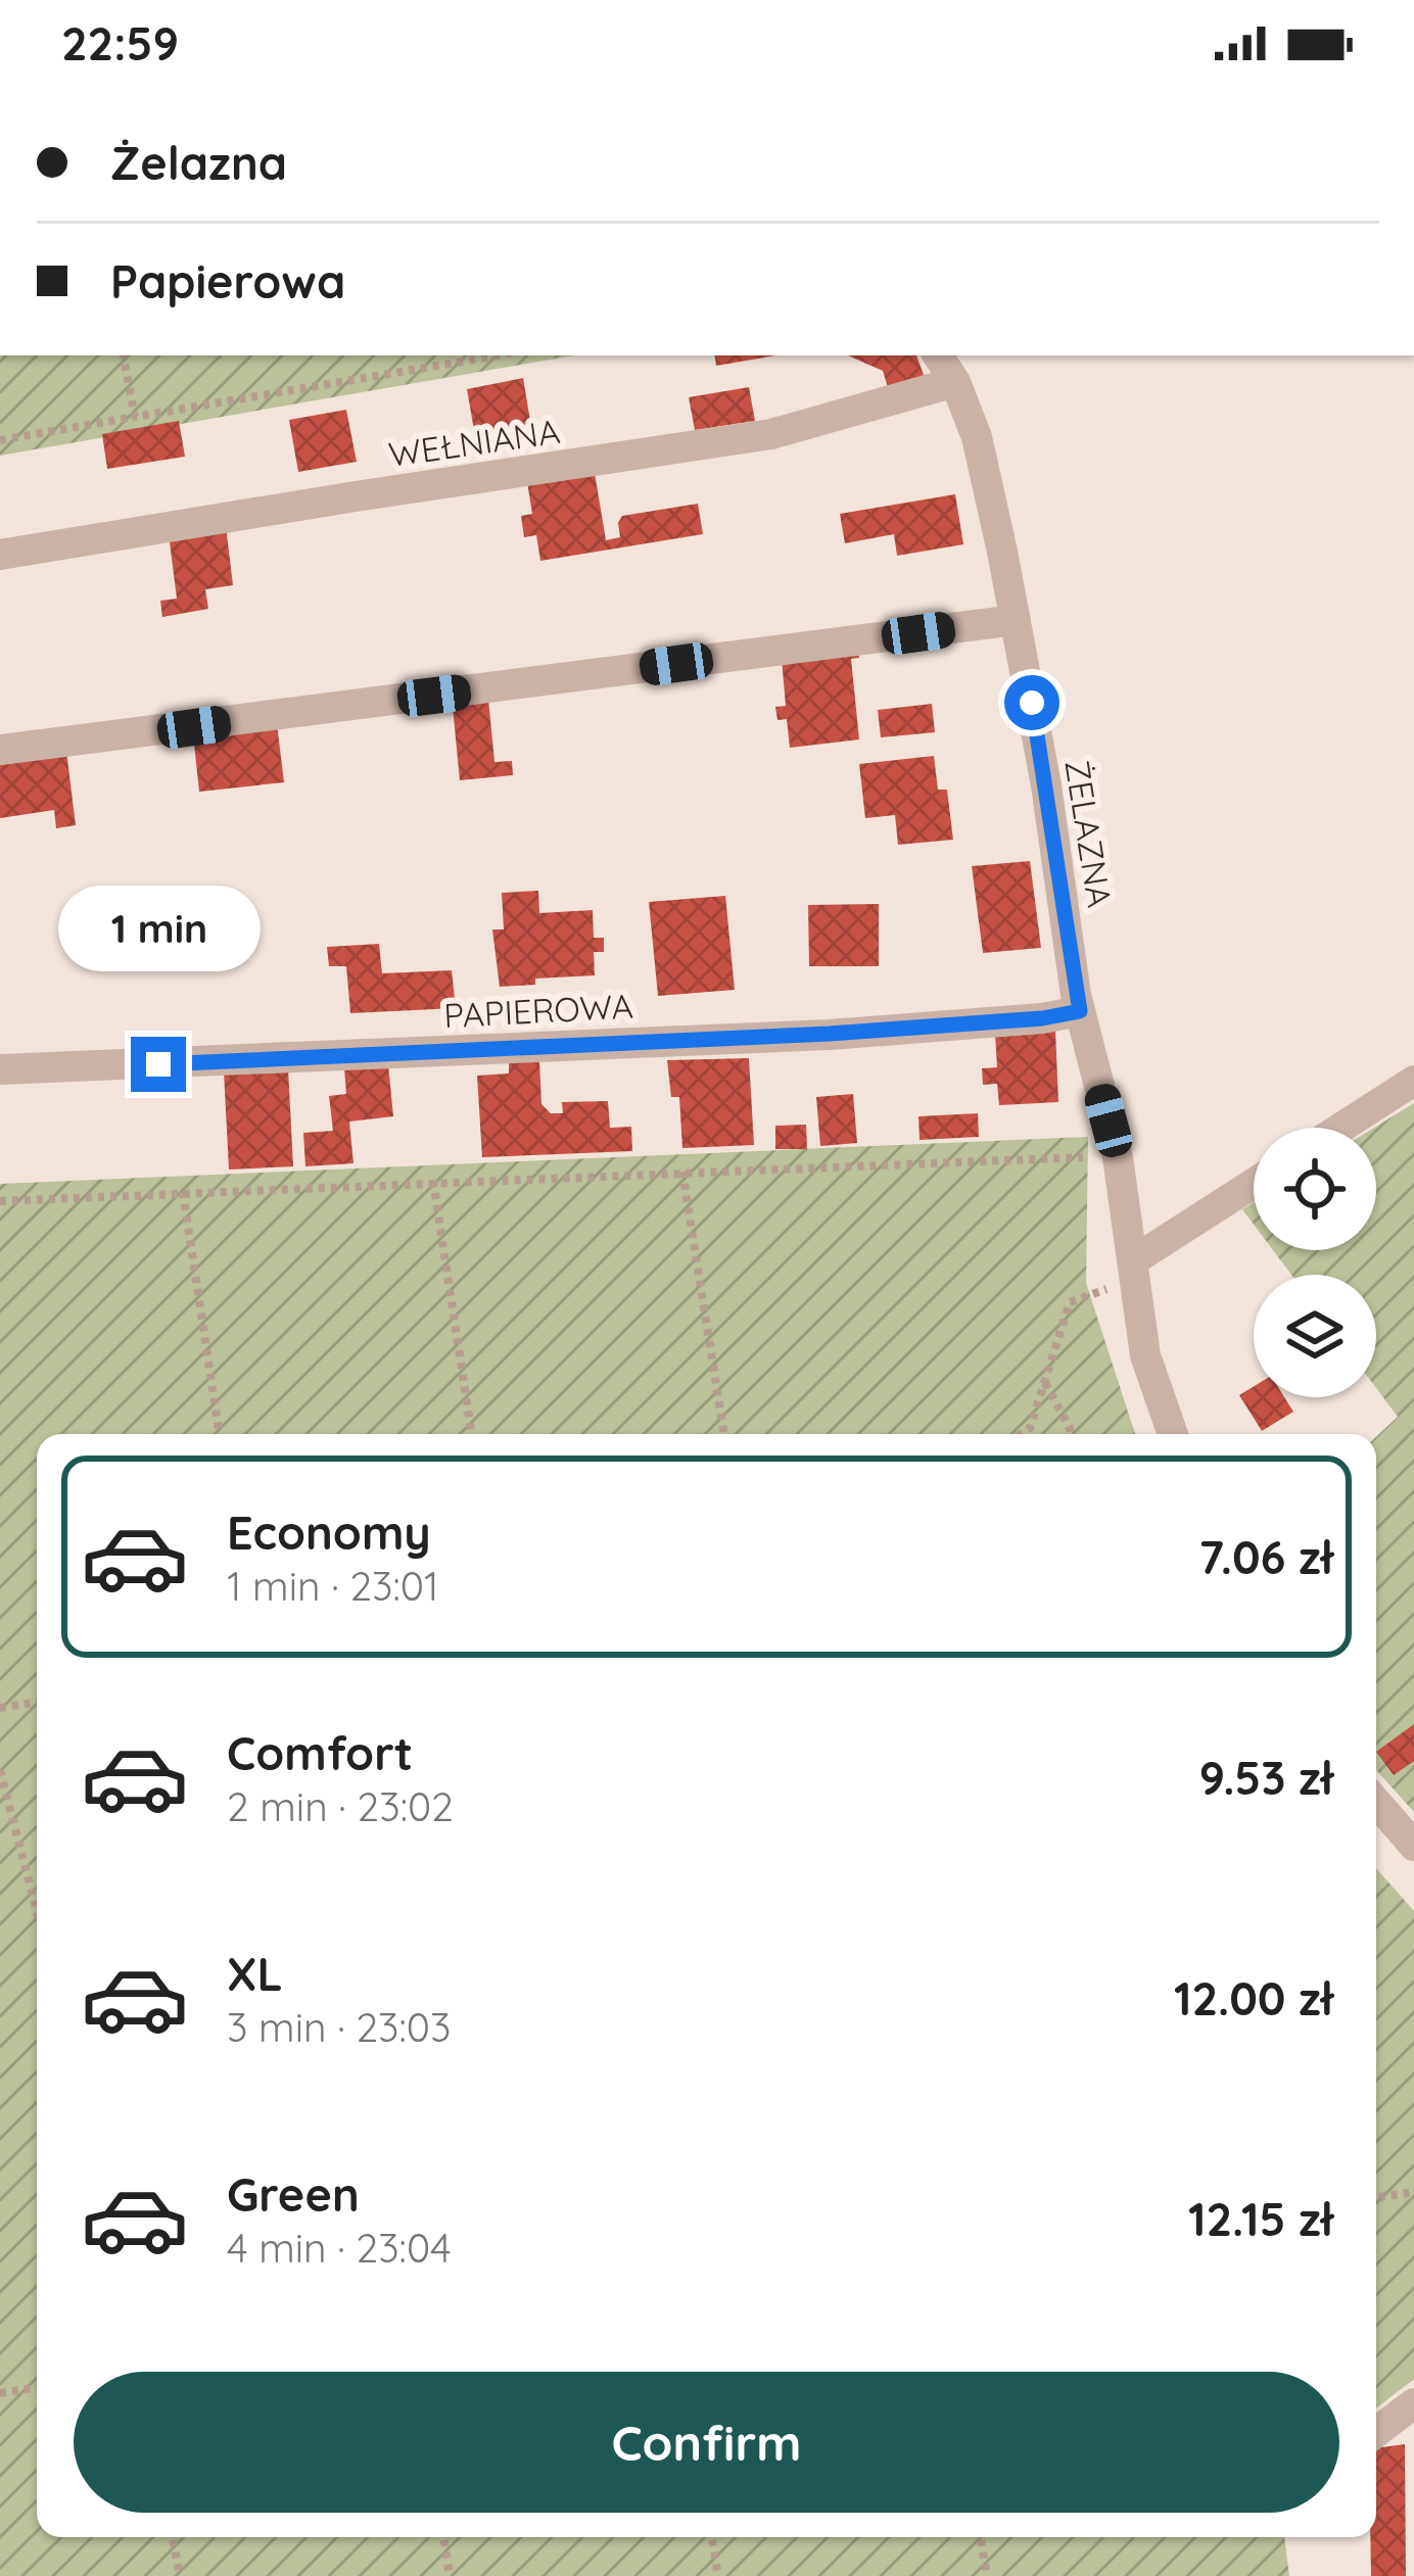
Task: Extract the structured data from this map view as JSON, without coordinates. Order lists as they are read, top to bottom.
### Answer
{
  "streets": {
    "street": ["WEŁNIANA", "ŻELAZNA", "PAPIEROWA"]
  },
  "crossings": [
    ["WEŁNIANA", "ŻELAZNA"],
    ["ŻELAZNA", "PAPIEROWA"]
  ],
  "page": {
    "status": "22:59",
    "banner": ["Żelazna", "Papierowa"],
    "bubble": "1 min",
    "list": [
      {
        "name": "Economy",
        "note": "1 min · 23:01",
        "value": "7.06 zł"
      },
      {
        "name": "Comfort",
        "note": "2 min · 23:02",
        "value": "9.53 zł"
      },
      {
        "name": "XL",
        "note": "3 min · 23:03",
        "value": "12.00 zł"
      },
      {
        "name": "Green",
        "note": "4 min · 23:04",
        "value": "12.15 zł"
      }
    ],
    "buttons": "Confirm"
  }
}
